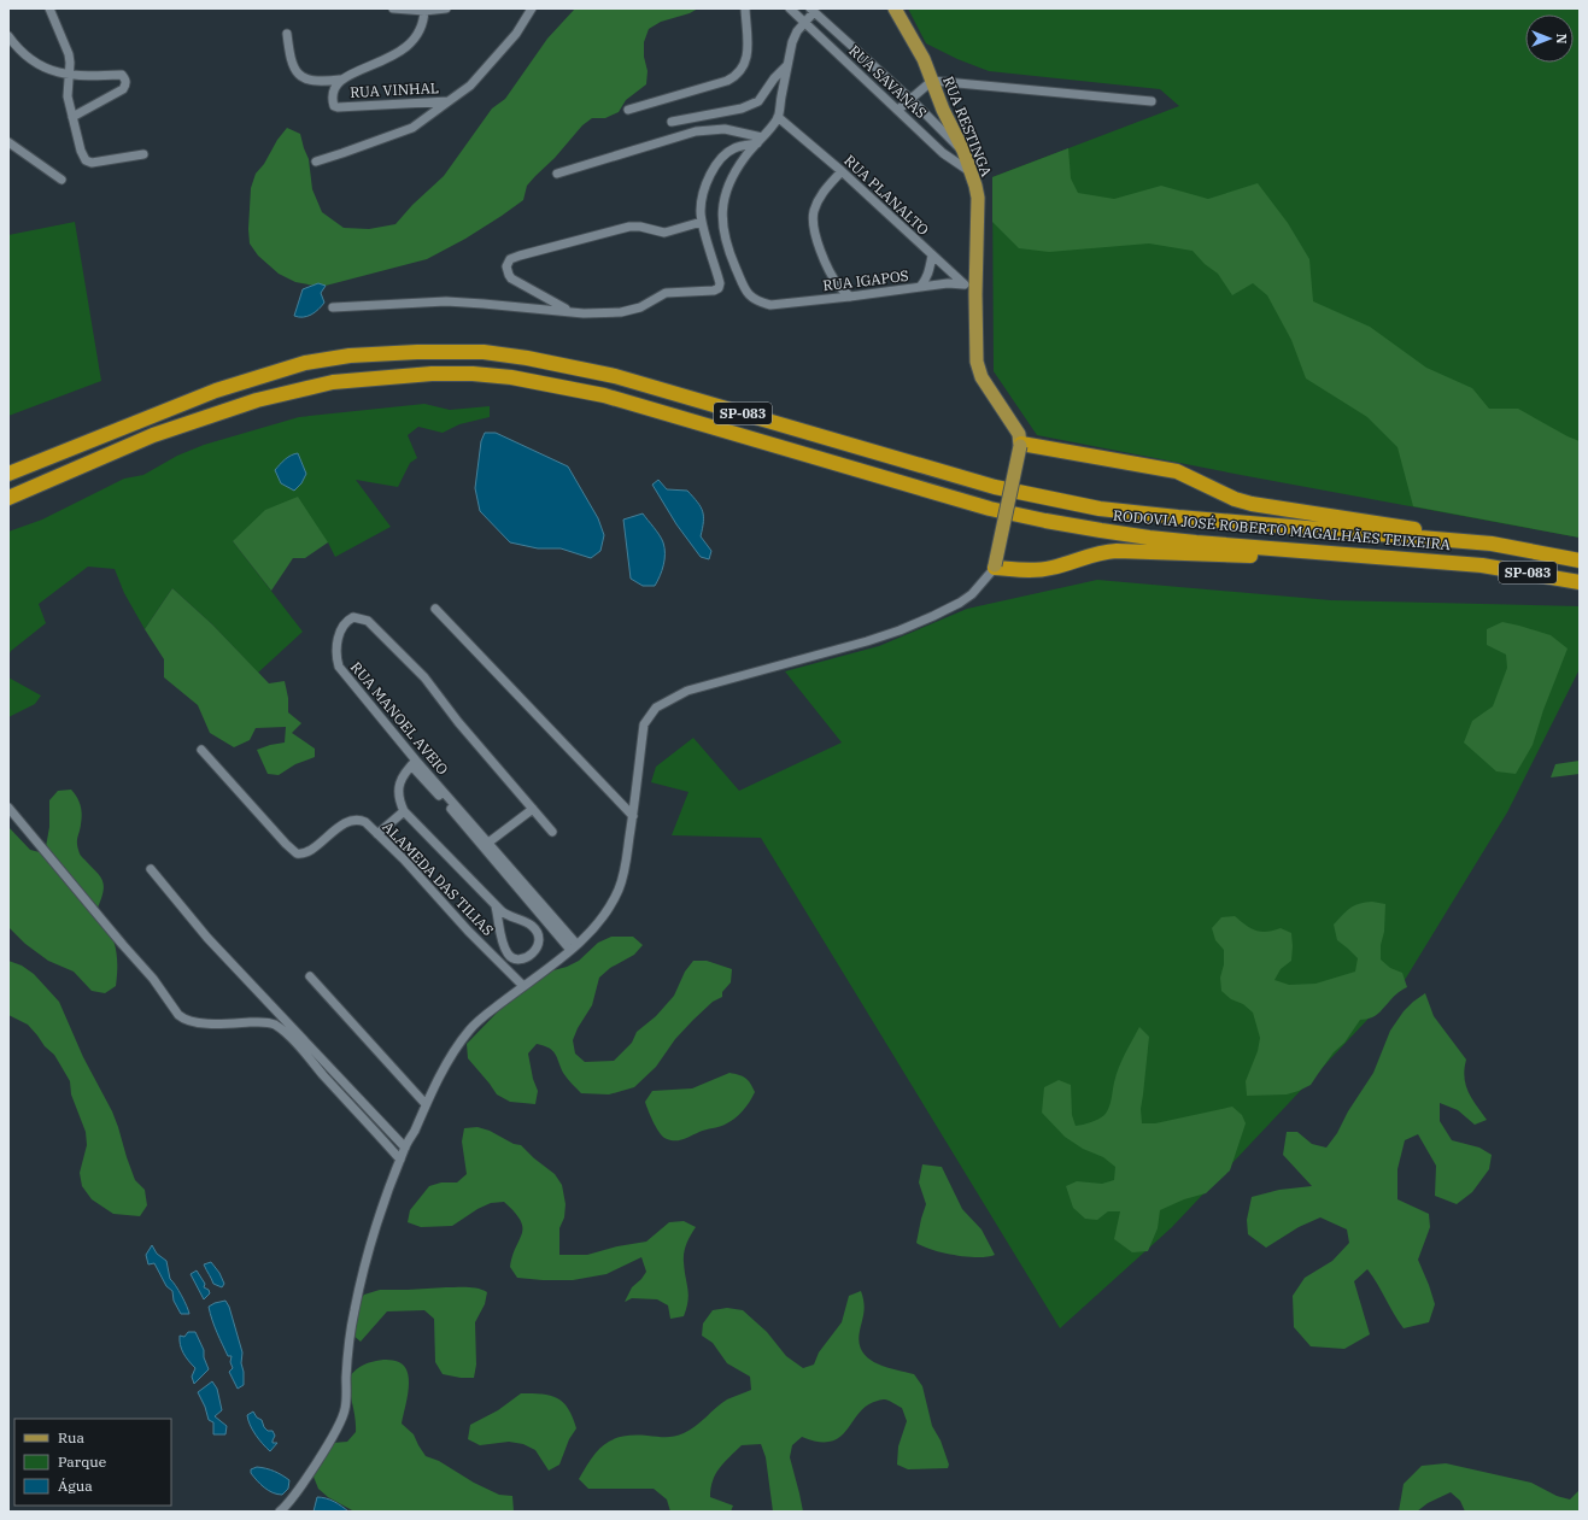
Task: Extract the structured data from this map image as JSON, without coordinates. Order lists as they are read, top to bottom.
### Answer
{
  "streets": {
    "highway": ["SP-083", "RODOVIA JOSÉ ROBERTO MAGALHÃES TEIXEIRA"],
    "main road": ["RUA RESTINGA"],
    "street": [
      "RUA SAVANAS",
      "RUA VINHAL",
      "RUA PLANALTO",
      "RUA IGAPOS",
      "RUA MANOEL AVEIO",
      "ALAMEDA DAS TILIAS"
    ]
  },
  "crossings": [
    ["RUA SAVANAS", "RUA RESTINGA"],
    ["RUA RESTINGA", "RUA PLANALTO"],
    ["RUA PLANALTO", "RUA IGAPOS"]
  ],
  "legend": ["Rua", "Parque", "Água"],
  "north": "right"
}
